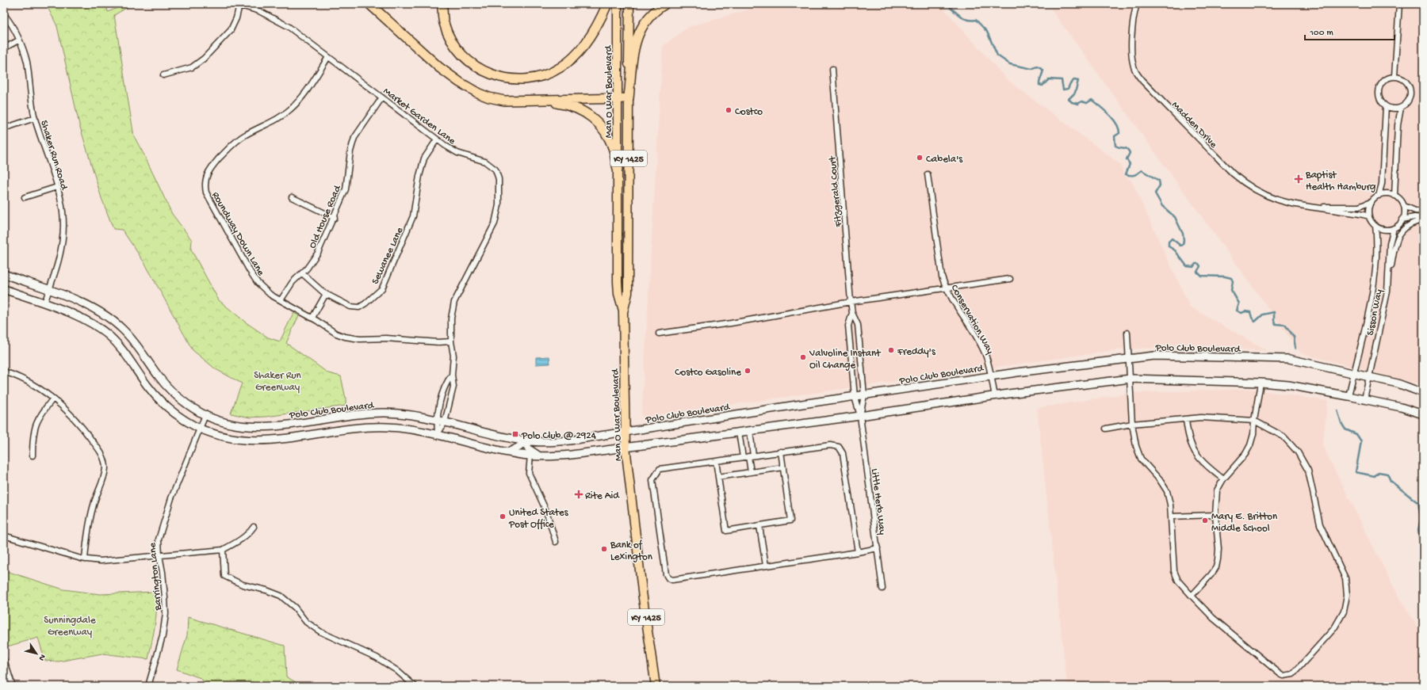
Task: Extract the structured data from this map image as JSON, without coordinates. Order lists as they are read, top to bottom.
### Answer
{
  "streets": {
    "main road": ["Man O War Boulevard", "KY 1425"],
    "street": [
      "Market Garden Lane",
      "Madden Drive",
      "Shaker Run Road",
      "Fitzgerald Court",
      "Old House Road",
      "Roundway Down Lane",
      "Sewanee Lane",
      "Sisson Way",
      "Conservation Way",
      "Polo Club Boulevard",
      "Little Herb Way",
      "Barrington Lane"
    ]
  },
  "crossings": [
    ["Man O War Boulevard", "Polo Club Boulevard"],
    ["Market Garden Lane", "Old House Road"],
    ["Market Garden Lane", "Roundway Down Lane"],
    ["Market Garden Lane", "Sewanee Lane"],
    ["Market Garden Lane", "Polo Club Boulevard"],
    ["Madden Drive", "Sisson Way"],
    ["Shaker Run Road", "Polo Club Boulevard"],
    ["Fitzgerald Court", "Polo Club Boulevard"],
    ["Fitzgerald Court", "Little Herb Way"],
    ["Old House Road", "Roundway Down Lane"],
    ["Old House Road", "Sewanee Lane"],
    ["Sisson Way", "Polo Club Boulevard"],
    ["Conservation Way", "Polo Club Boulevard"],
    ["Polo Club Boulevard", "Barrington Lane"]
  ],
  "parks": ["Shaker Run Greenway", "Sunningdale Greenway"],
  "places": {
    "other": [
      "Costco",
      "Cabela's",
      "Freddy's",
      "Valvoline Instant Oil Change",
      "Costco Gasoline",
      "United States Post Office",
      "Mary E. Britton Middle School",
      "Bank of Lexington"
    ],
    "health": ["Baptist Health Hamburg", "Rite Aid"],
    "transit": ["Polo Club @ 2924"]
  },
  "scale_bar": "100 m",
  "north": "bottom right"
}
